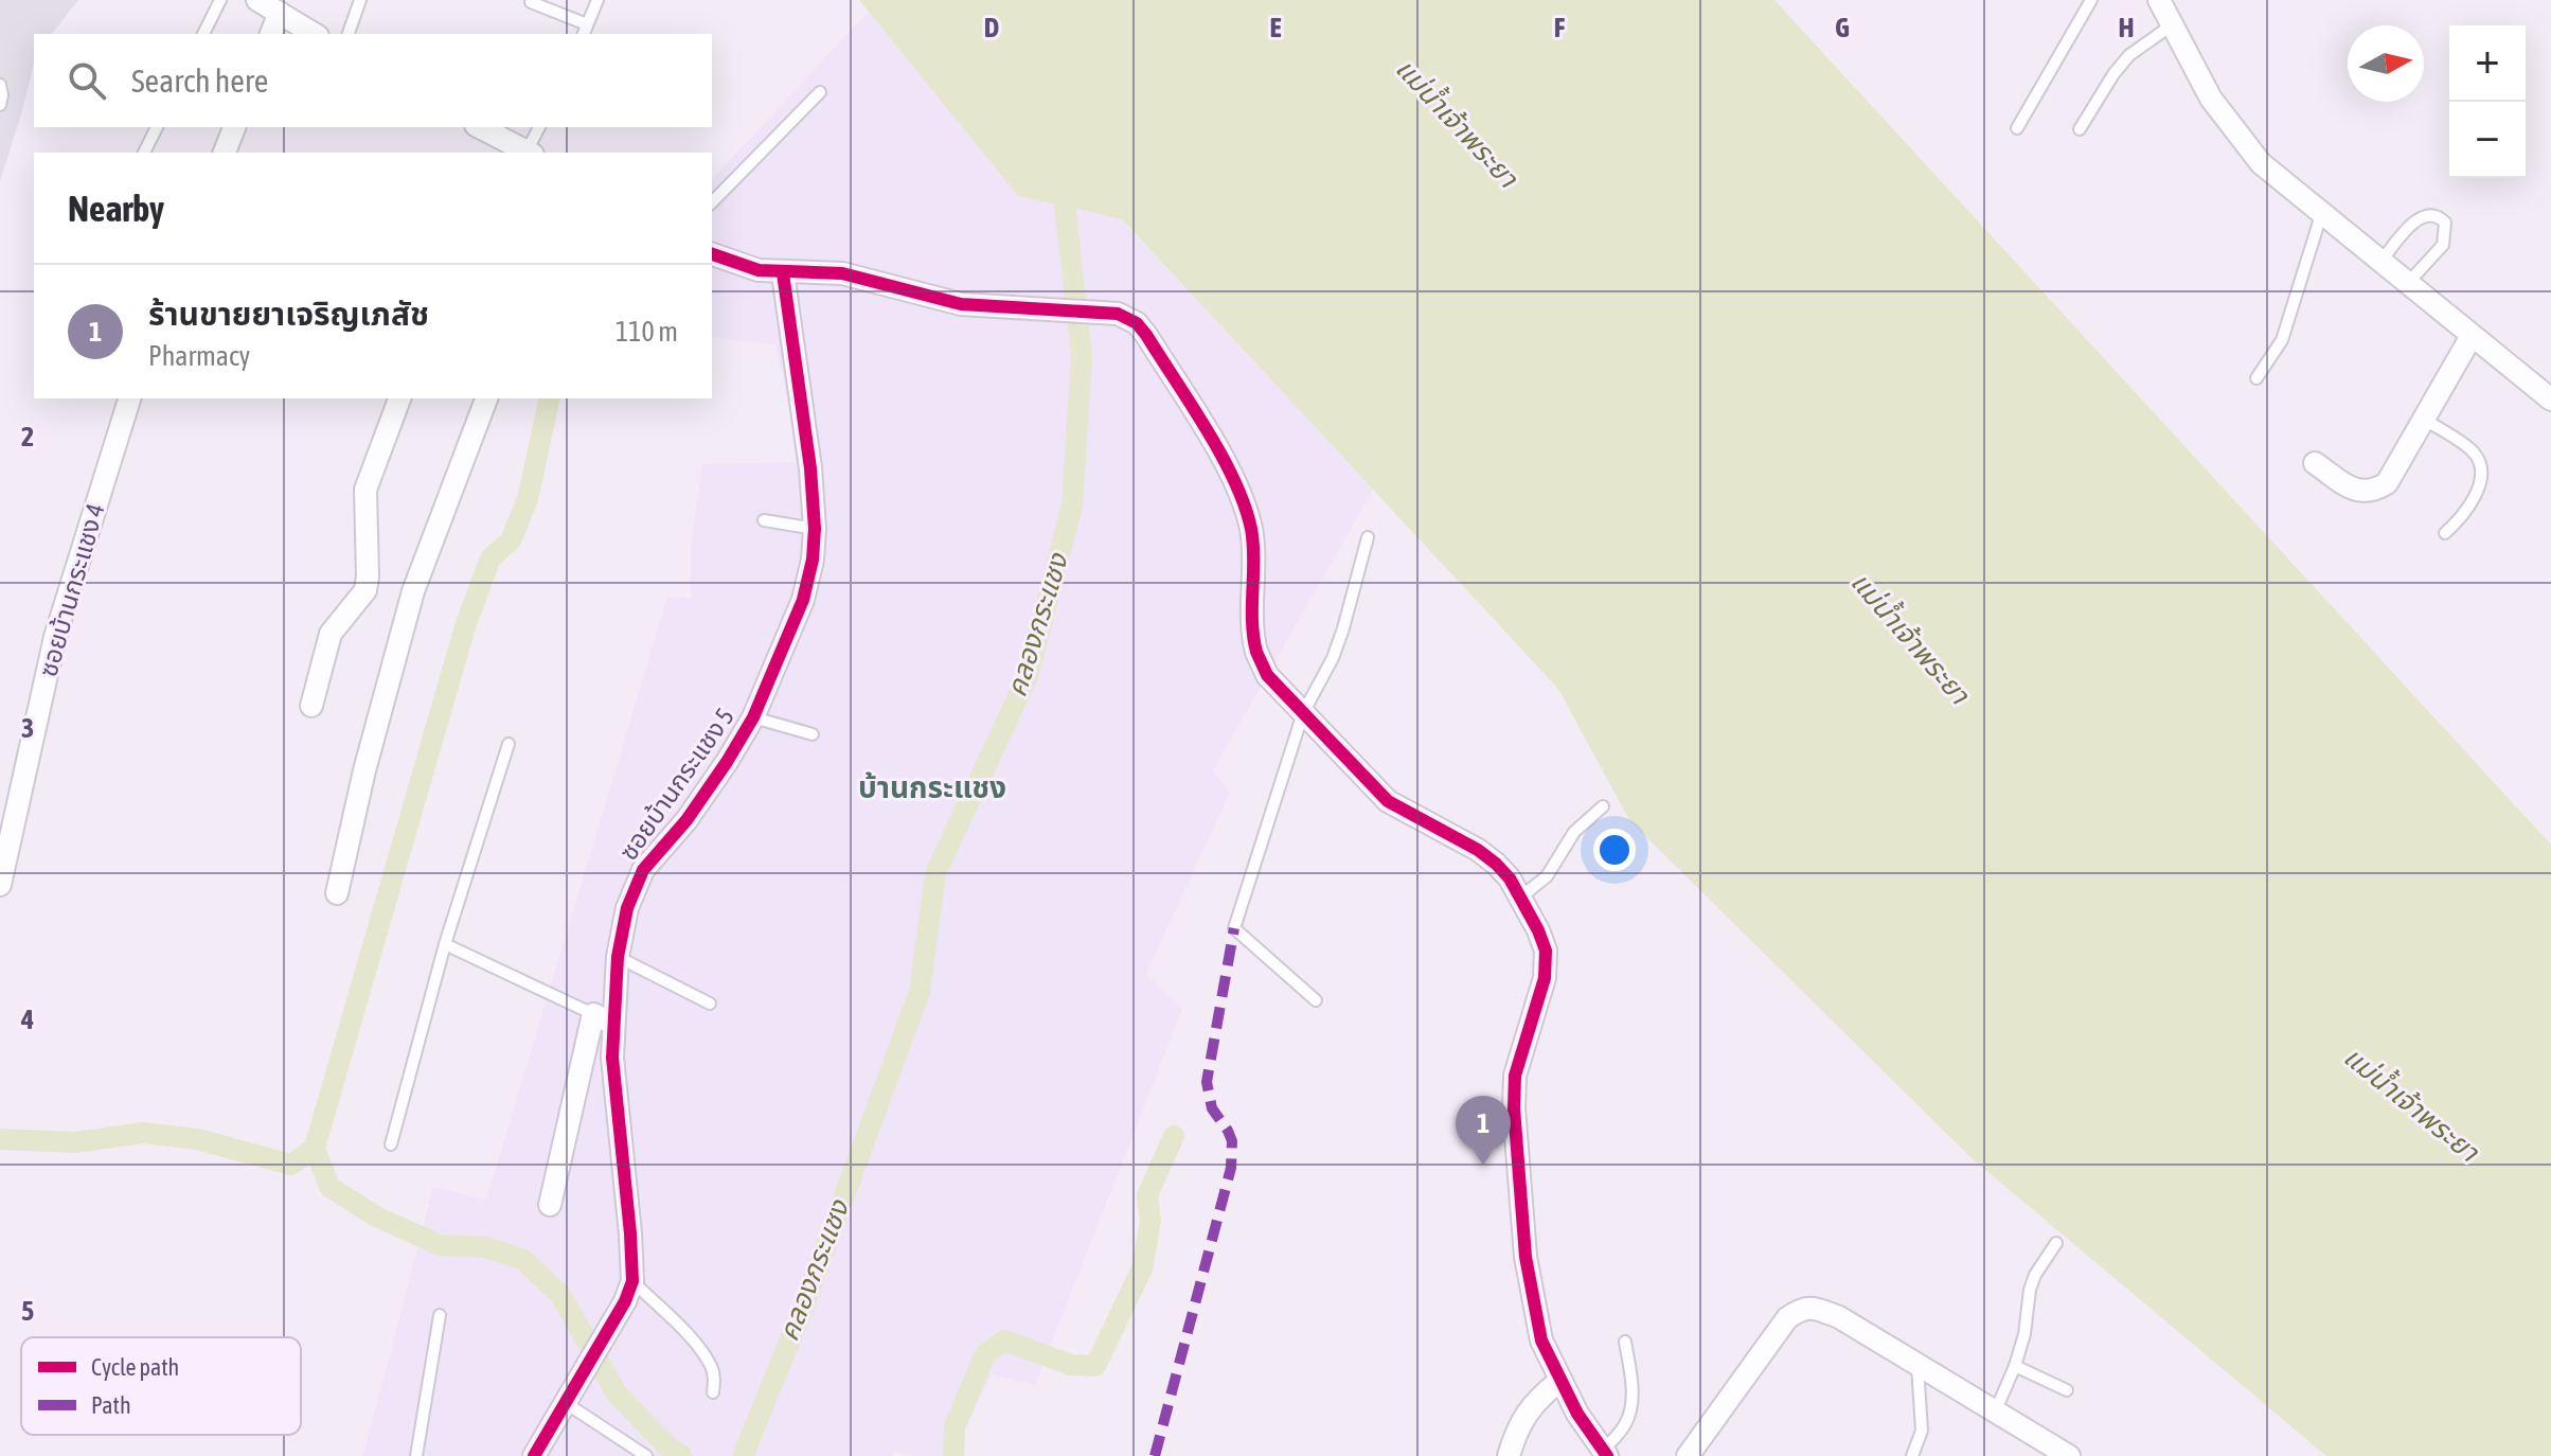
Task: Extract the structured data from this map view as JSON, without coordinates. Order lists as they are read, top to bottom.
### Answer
{
  "streets": {
    "street": ["ซอยบ้านกระแชง 4", "ซอยบ้านกระแชง 5"]
  },
  "districts": ["บ้านกระแชง"],
  "water": ["แม่น้ำเจ้าพระยา", "คลองกระแชง"],
  "legend": ["Cycle path", "Path"],
  "north": "right",
  "page": {
    "map_buttons": ["+", "−"],
    "search": "Search here",
    "heading": "Nearby",
    "list": [
      {
        "mark": "1",
        "name": "ร้านขายยาเจริญเภสัช",
        "note": "Pharmacy",
        "value": "110 m"
      }
    ],
    "pins": "1"
  },
  "grid": {
    "columns": [
      "D",
      "E",
      "F",
      "G",
      "H"
    ],
    "rows": [
      "2",
      "3",
      "4",
      "5"
    ]
  }
}
